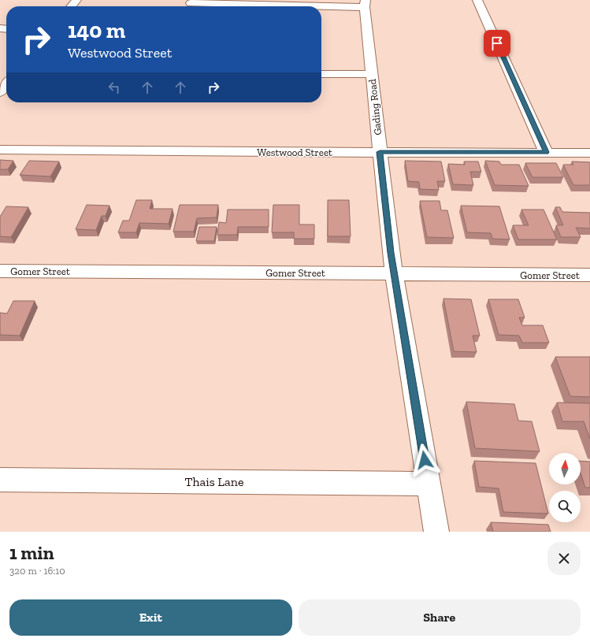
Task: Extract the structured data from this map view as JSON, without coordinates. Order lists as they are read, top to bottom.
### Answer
{
  "streets": {
    "street": [
      "Gading Road",
      "Westwood Street",
      "Gomer Street",
      "Thais Lane"
    ]
  },
  "crossings": [
    ["Gading Road", "Westwood Street"],
    ["Gading Road", "Gomer Street"],
    ["Gading Road", "Thais Lane"]
  ],
  "north": "top",
  "page": {
    "turn": ["140 m", "Westwood Street"],
    "heading": ["1 min", "320 m · 16:10"],
    "buttons": ["Exit", "Share"]
  }
}
